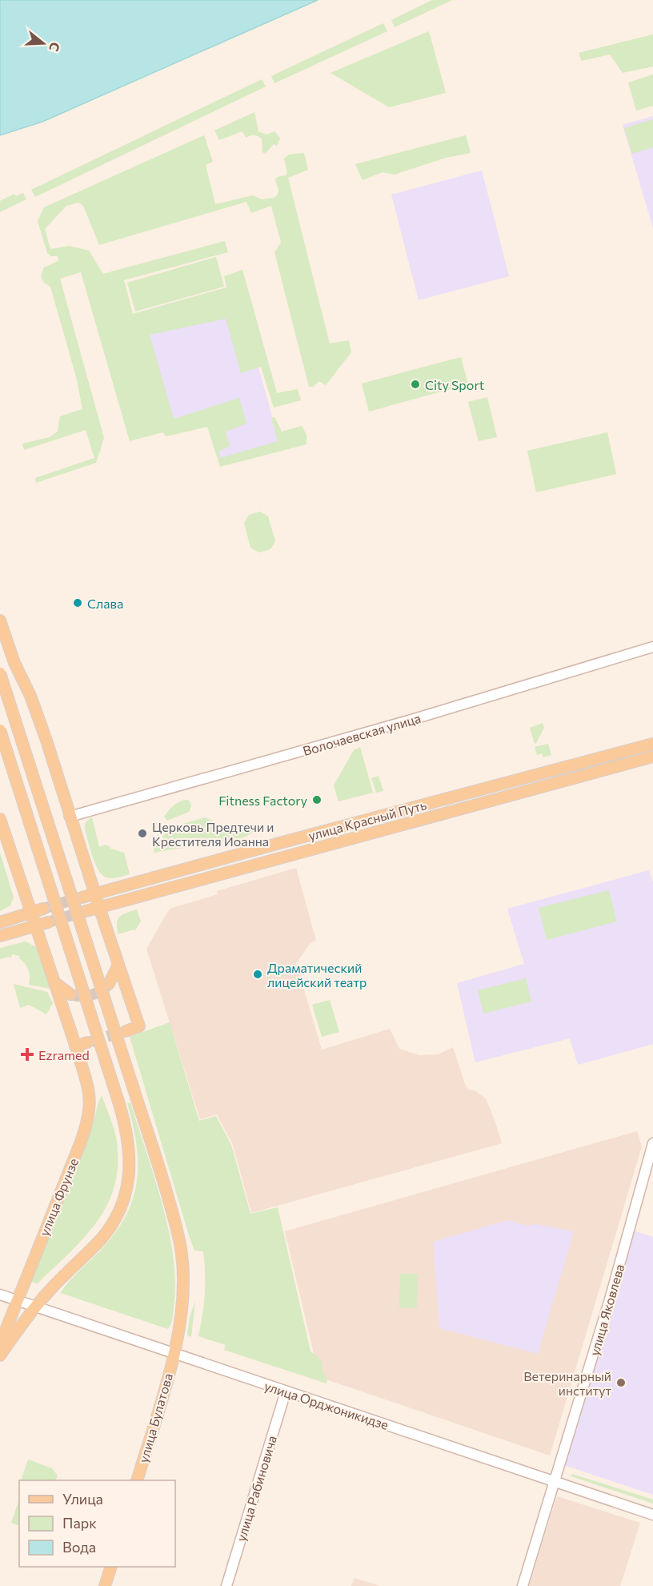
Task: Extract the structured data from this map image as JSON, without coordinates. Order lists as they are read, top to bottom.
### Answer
{
  "streets": {
    "main road": ["улица Красный Путь", "улица Фрунзе", "улица Булатова"],
    "street": [
      "Волочаевская улица",
      "улица Яковлева",
      "улица Орджоникидзе",
      "улица Рабиновича"
    ]
  },
  "crossings": [
    ["улица Фрунзе", "улица Орджоникидзе"],
    ["улица Яковлева", "улица Орджоникидзе"],
    ["улица Орджоникидзе", "улица Булатова"],
    ["улица Орджоникидзе", "улица Рабиновича"]
  ],
  "places": {
    "other": [
      "City Sport",
      "Слава",
      "Fitness Factory",
      "Церковь Предтечи и Крестителя Иоанна",
      "Драматический лицейский театр",
      "Ветеринарный институт"
    ],
    "health": ["Ezramed"]
  },
  "legend": ["Улица", "Парк", "Вода"],
  "north": "right"
}
